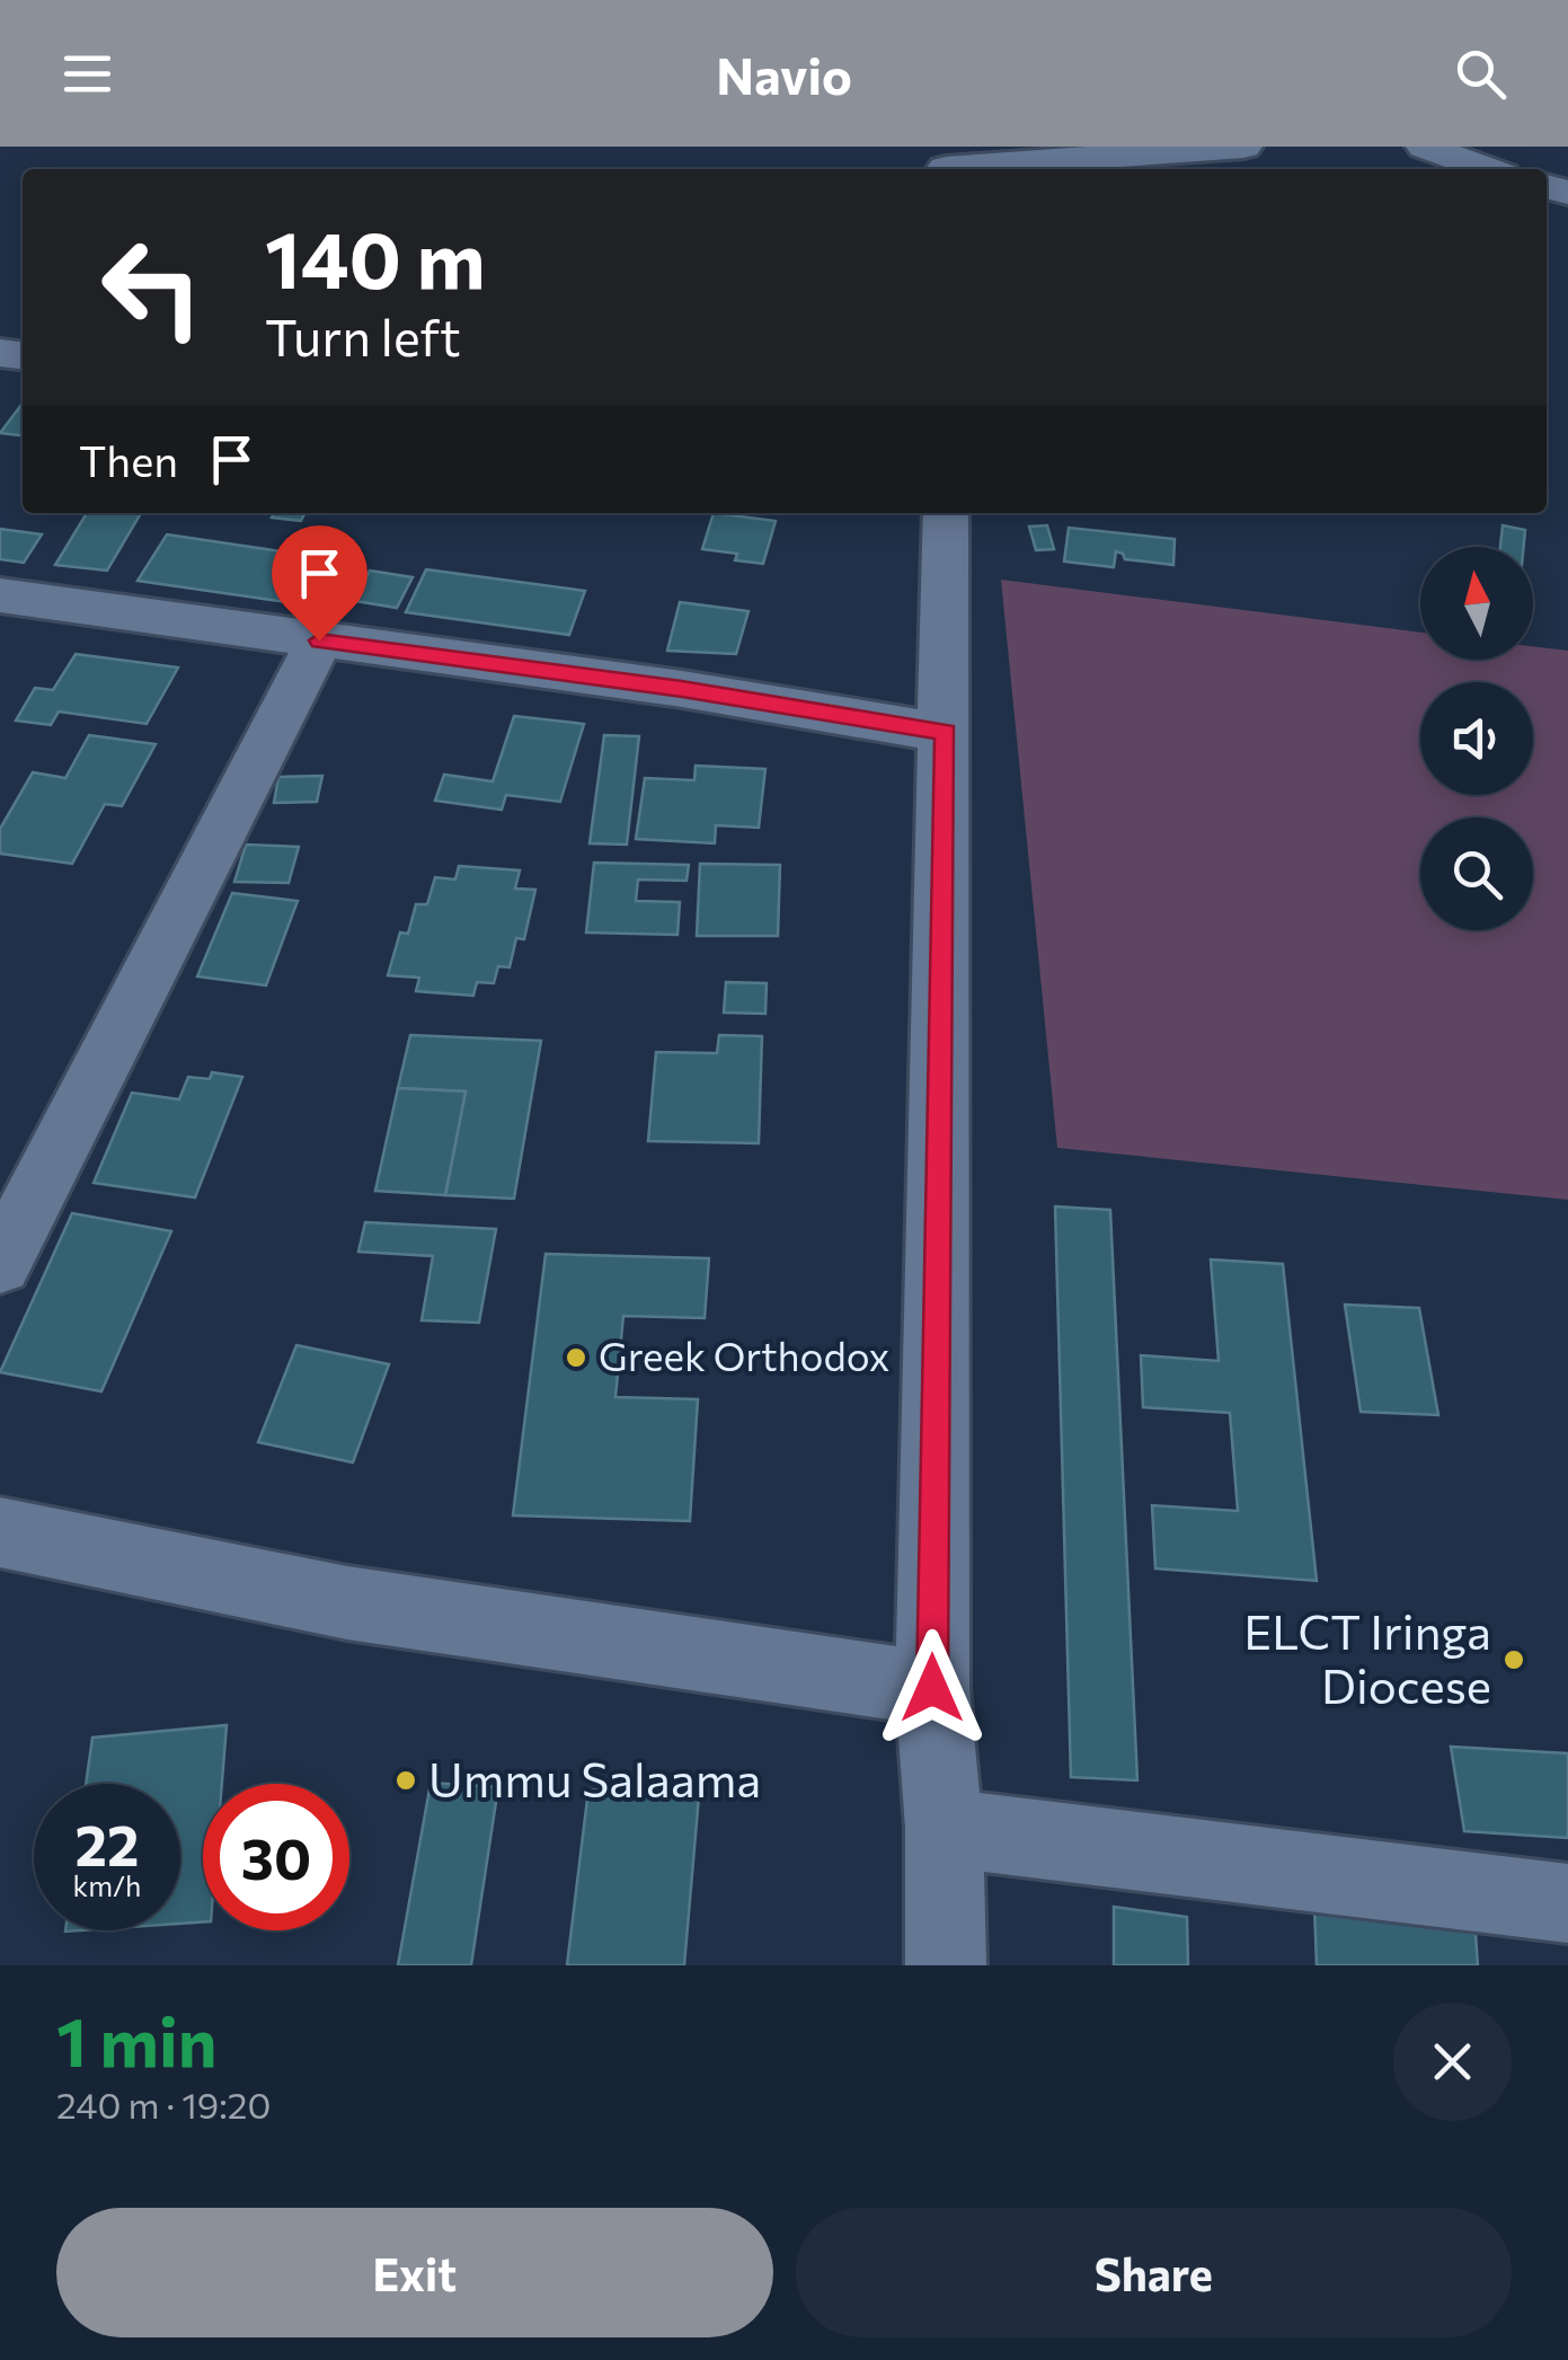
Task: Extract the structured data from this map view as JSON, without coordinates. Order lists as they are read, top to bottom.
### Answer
{
  "places": ["Greek Orthodox", "ELCT Iringa Diocese", "Ummu Salaama"],
  "north": "top",
  "page": {
    "header": "Navio",
    "turn": ["140 m", "Turn left"],
    "then": "Then",
    "speed": "22 km/h",
    "limit": "30",
    "heading": ["1 min", "240 m · 19:20"],
    "buttons": ["Exit", "Share"]
  }
}
